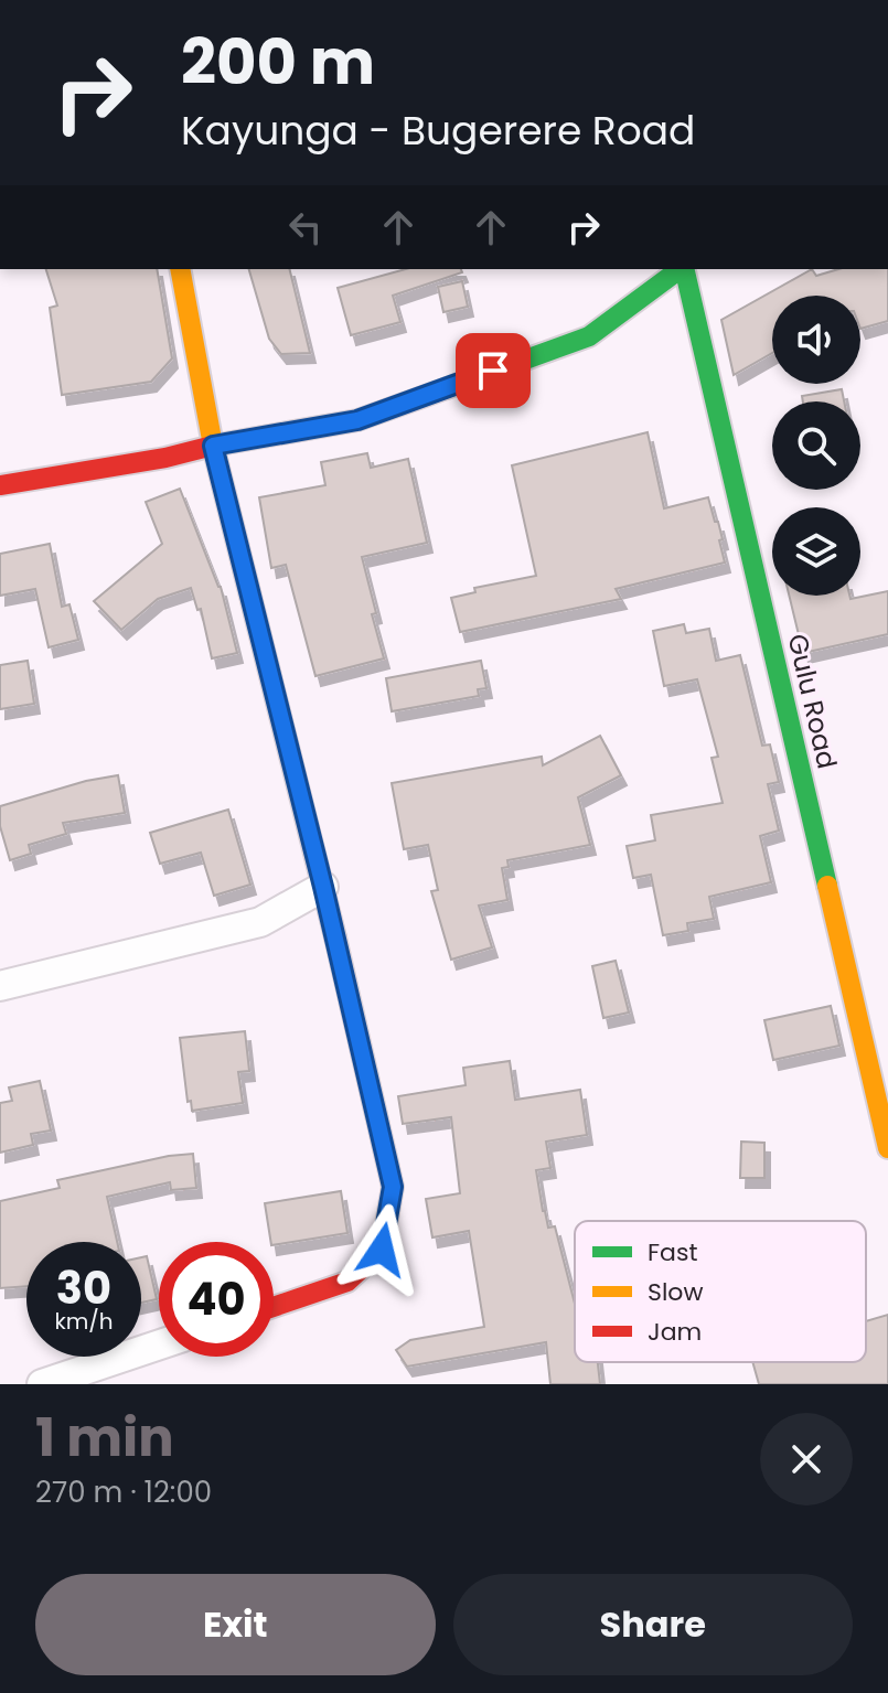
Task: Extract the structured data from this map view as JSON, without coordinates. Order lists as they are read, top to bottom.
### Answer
{
  "streets": {
    "street": ["Gulu Road"]
  },
  "legend": ["Fast", "Slow", "Jam"],
  "page": {
    "turn": ["200 m", "Kayunga - Bugerere Road"],
    "speed": "30 km/h",
    "limit": "40",
    "heading": ["1 min", "270 m · 12:00"],
    "buttons": ["Exit", "Share"]
  }
}
